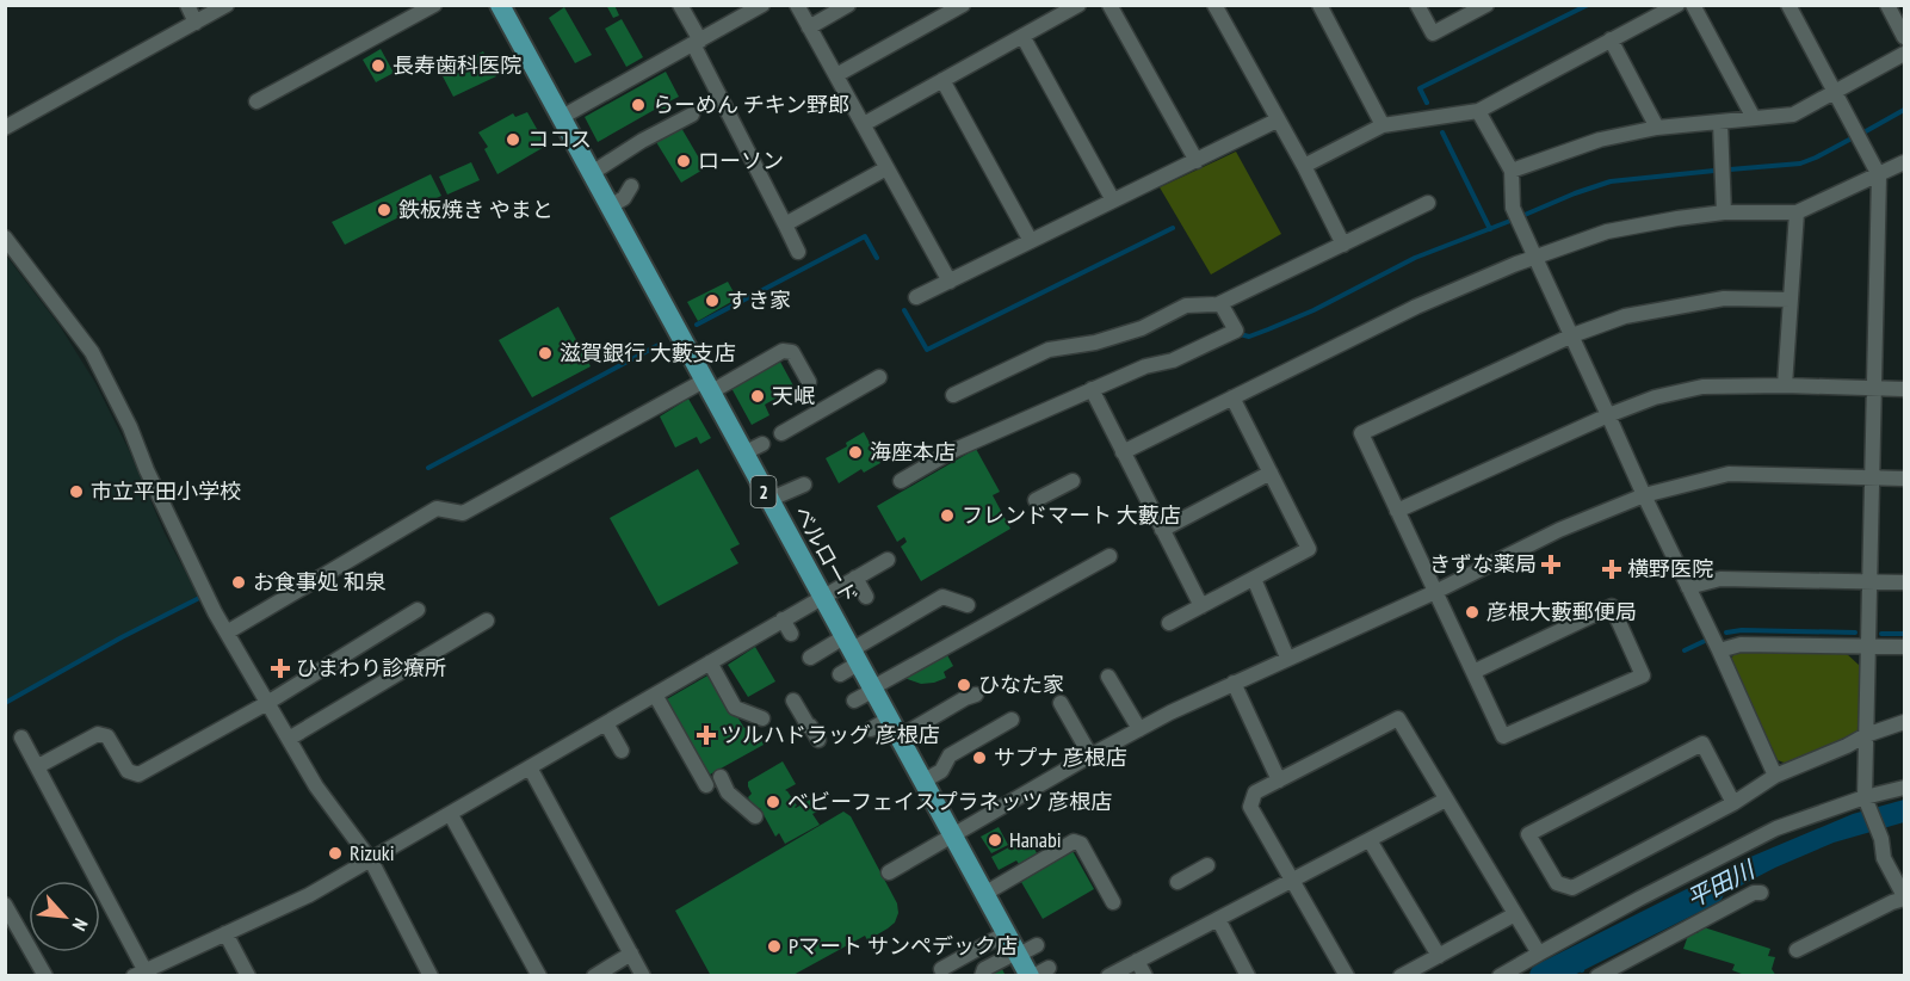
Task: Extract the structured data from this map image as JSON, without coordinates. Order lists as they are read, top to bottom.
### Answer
{
  "streets": {
    "main road": ["2", "ベルロード"]
  },
  "water": ["平田川"],
  "places": {
    "other": [
      "長寿歯科医院",
      "らーめん チキン野郎",
      "ココス",
      "ローソン",
      "鉄板焼き やまと",
      "すき家",
      "滋賀銀行 大藪支店",
      "天岷",
      "海座本店",
      "市立平田小学校",
      "フレンドマート 大藪店",
      "お食事処 和泉",
      "彦根大藪郵便局",
      "ひなた家",
      "サプナ 彦根店",
      "ベビーフェイスプラネッツ 彦根店",
      "Hanabi",
      "Rizuki",
      "Pマート サンペデック店"
    ],
    "health": [
      "きずな薬局",
      "横野医院",
      "ひまわり診療所",
      "ツルハドラッグ 彦根店"
    ]
  },
  "north": "bottom right"
}
